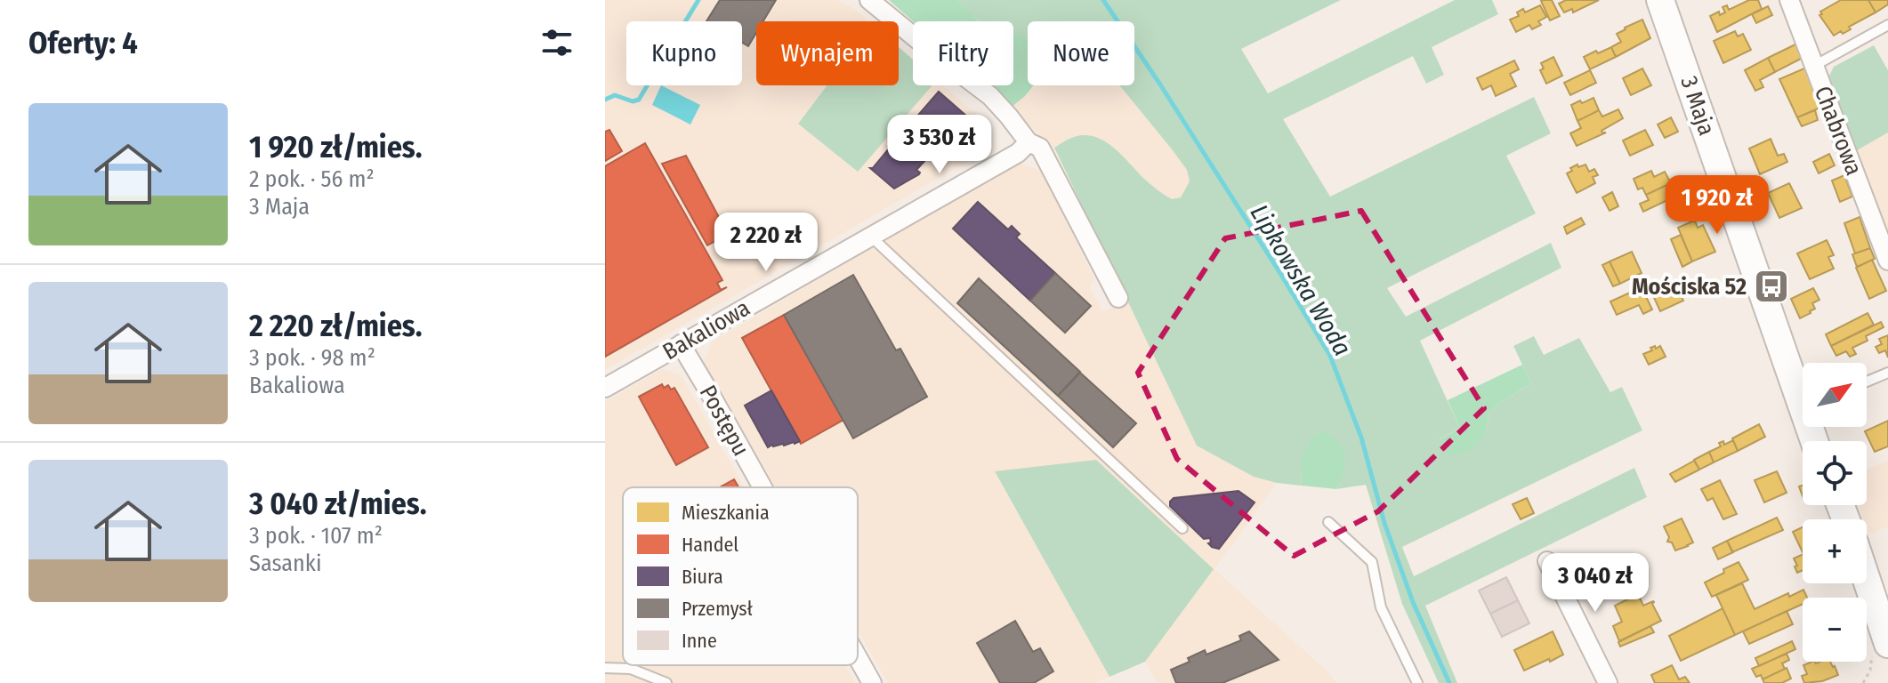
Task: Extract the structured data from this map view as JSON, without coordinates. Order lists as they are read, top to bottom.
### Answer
{
  "streets": {
    "main road": ["3 Maja"],
    "street": ["Chabrowa", "Bakaliowa", "Postępu"]
  },
  "crossings": [
    ["Bakaliowa", "Postępu"]
  ],
  "water": ["Lipkowska Woda"],
  "places": {
    "bus stop": ["Mościska 52"]
  },
  "legend": [
    "Mieszkania",
    "Handel",
    "Biura",
    "Przemysł",
    "Inne"
  ],
  "north": "top right",
  "page": {
    "heading": "Oferty: 4",
    "chip": [
      "Kupno",
      "Wynajem",
      "Filtry",
      "Nowe"
    ],
    "list": [
      {
        "name": "1 920 zł/mies.",
        "note": "2 pok. · 56 m² · 3 Maja"
      },
      {
        "name": "2 220 zł/mies.",
        "note": "3 pok. · 98 m² · Bakaliowa"
      },
      {
        "name": "3 040 zł/mies.",
        "note": "3 pok. · 107 m² · Sasanki"
      }
    ],
    "price": [
      "3 530 zł",
      "1 920 zł",
      "2 220 zł",
      "3 040 zł"
    ],
    "map_buttons": ["+", "−"]
  }
}
